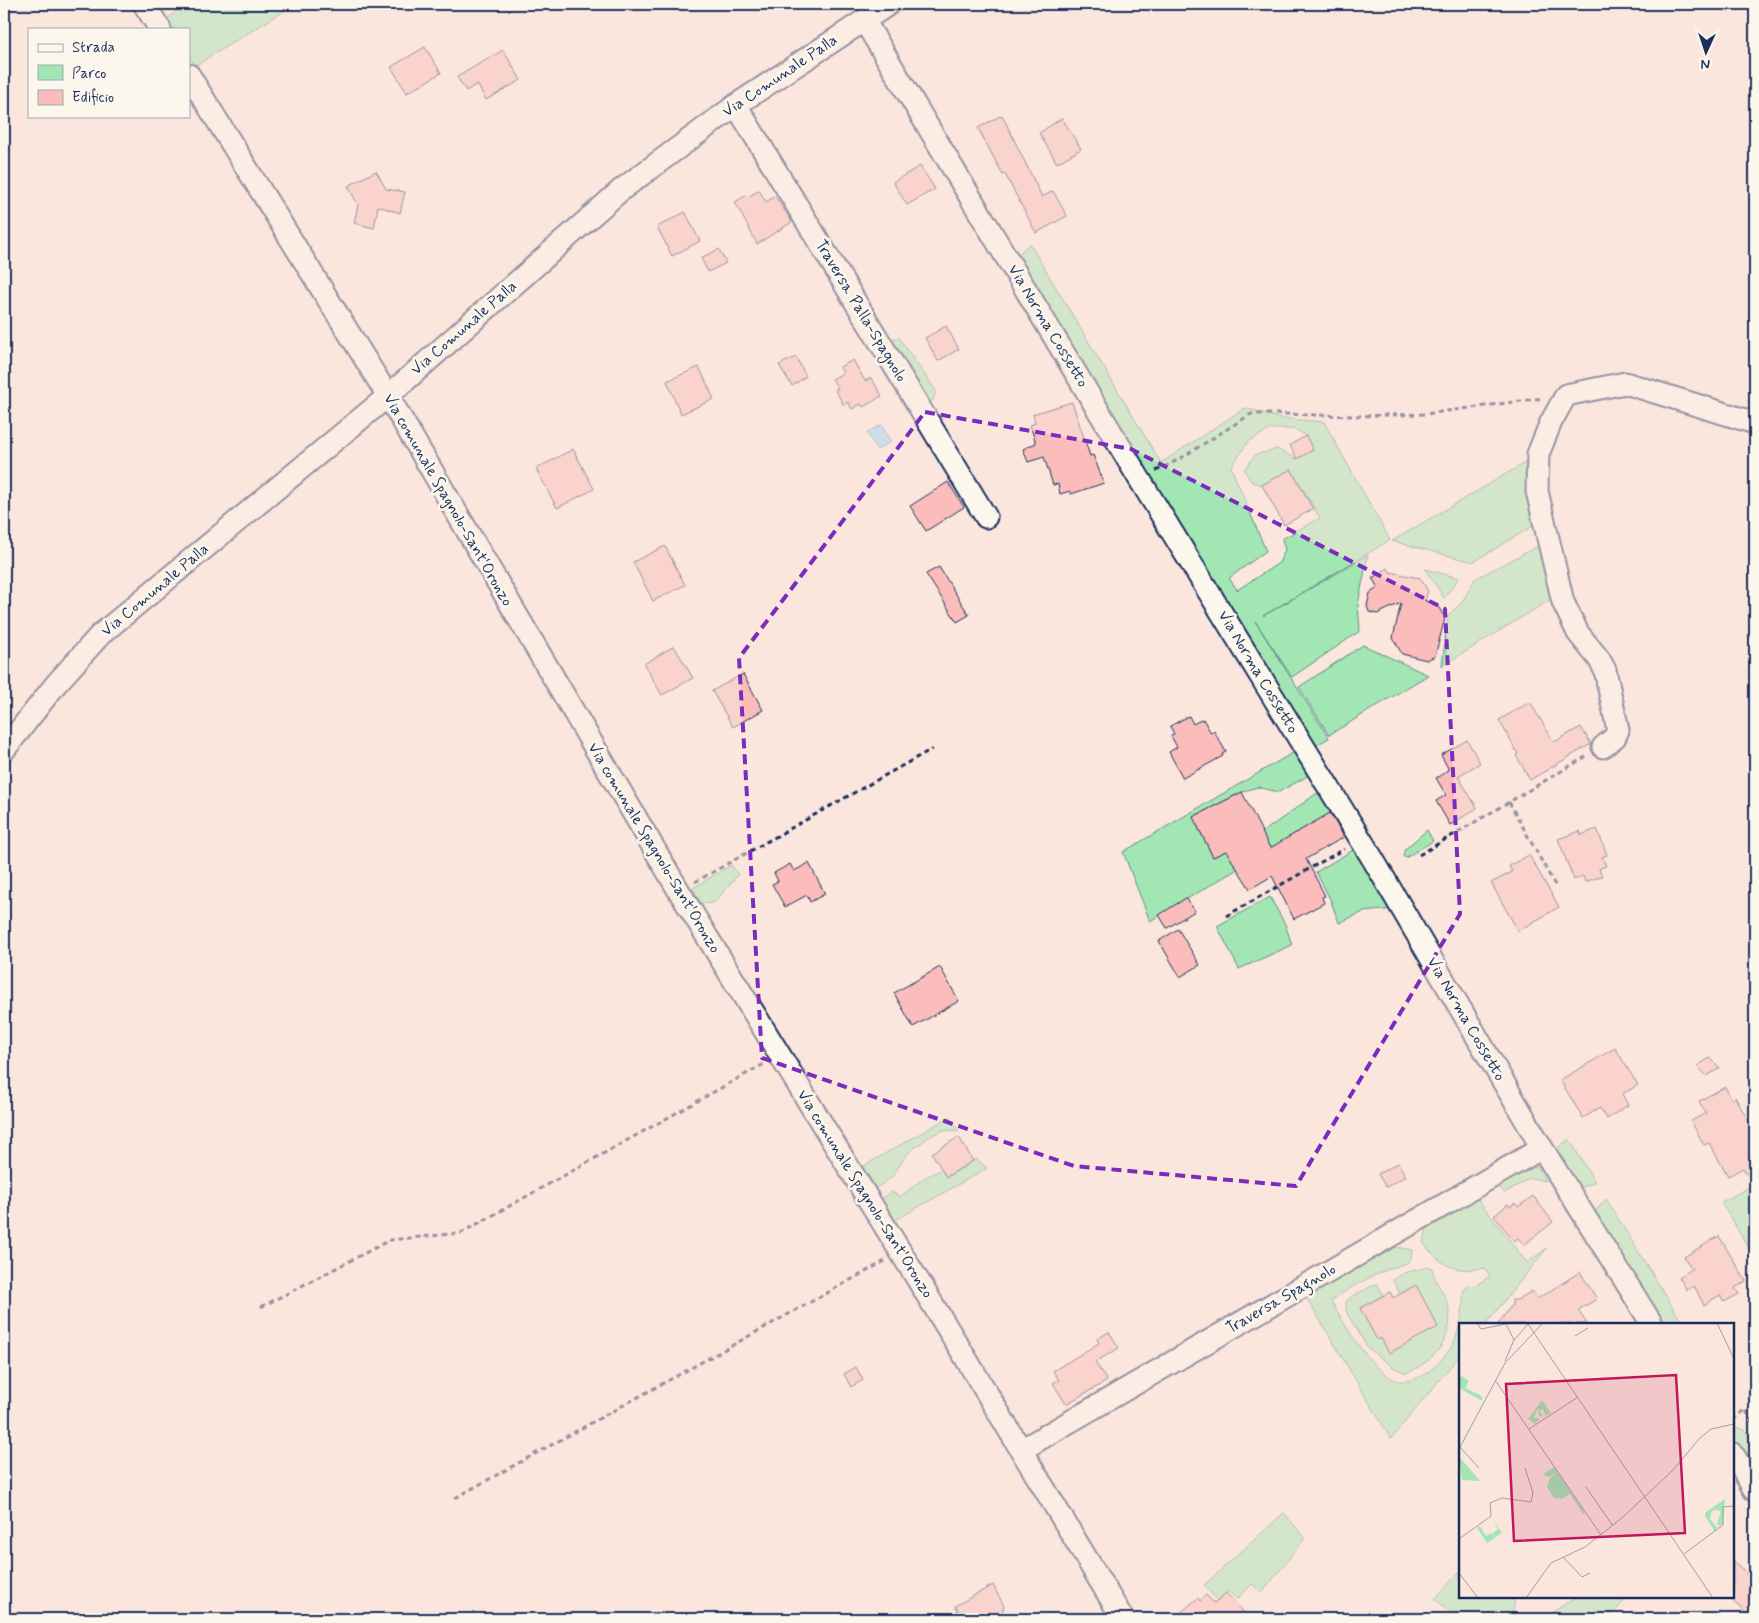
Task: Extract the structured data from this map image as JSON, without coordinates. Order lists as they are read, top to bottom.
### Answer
{
  "streets": {
    "street": [
      "Via Comunale Palla",
      "Traversa Palla-Spagnolo",
      "Via Norma Cossetto",
      "Via comunale Spagnolo-Sant'Oronzo",
      "Traversa Spagnolo"
    ]
  },
  "crossings": [
    ["Via Comunale Palla", "Traversa Palla-Spagnolo"],
    ["Via Comunale Palla", "Via Norma Cossetto"],
    ["Via Comunale Palla", "Via comunale Spagnolo-Sant'Oronzo"],
    ["Via Norma Cossetto", "Traversa Spagnolo"],
    ["Via comunale Spagnolo-Sant'Oronzo", "Traversa Spagnolo"]
  ],
  "legend": ["Strada", "Parco", "Edificio"],
  "north": "bottom"
}
